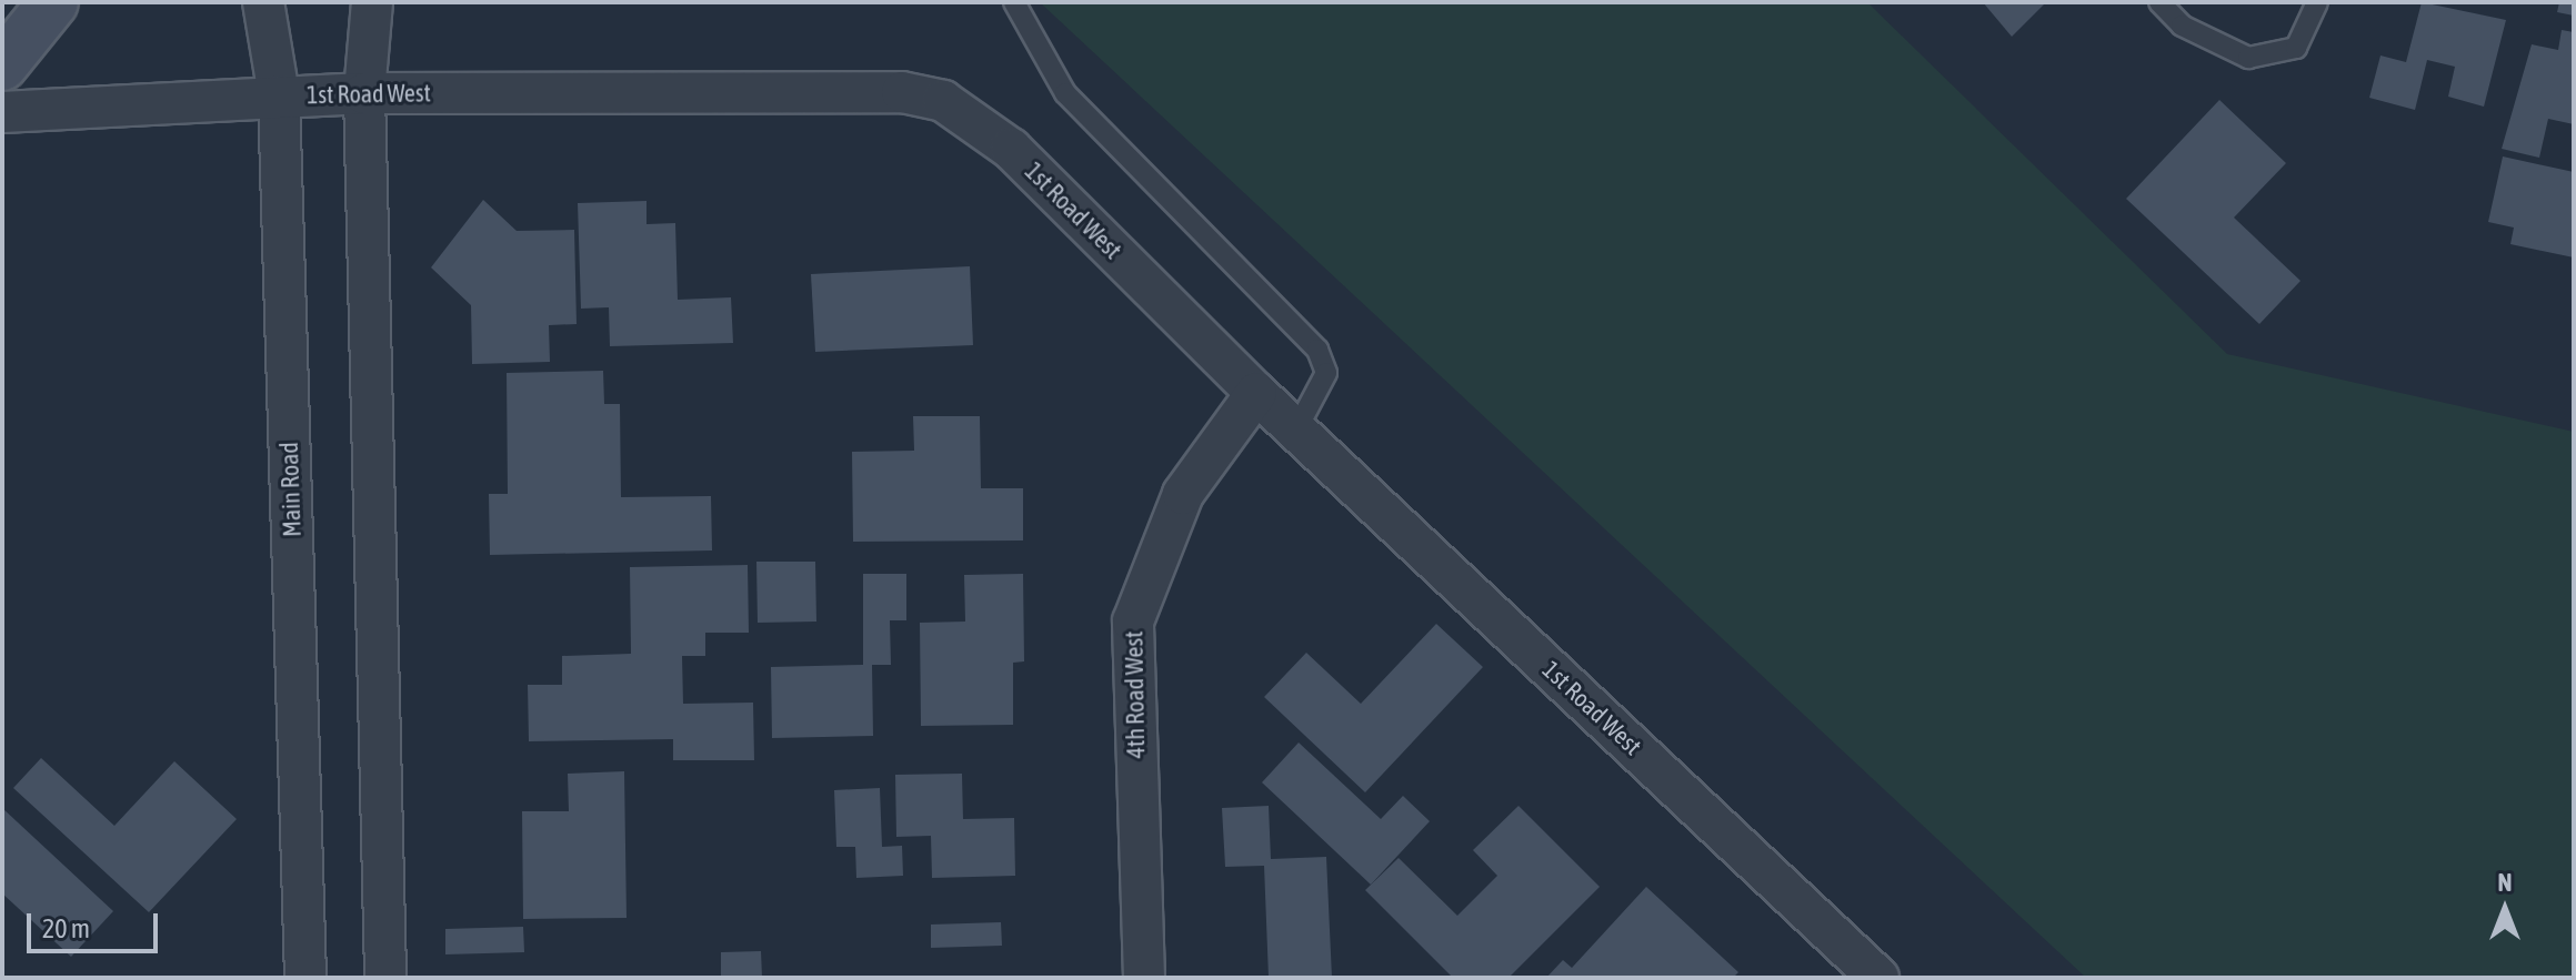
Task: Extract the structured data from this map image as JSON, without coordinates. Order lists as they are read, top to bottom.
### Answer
{
  "streets": {
    "street": ["1st Road West", "Main Road", "4th Road West"]
  },
  "crossings": [
    ["1st Road West", "Main Road"],
    ["1st Road West", "4th Road West"]
  ],
  "scale_bar": "20 m",
  "north": "top"
}
